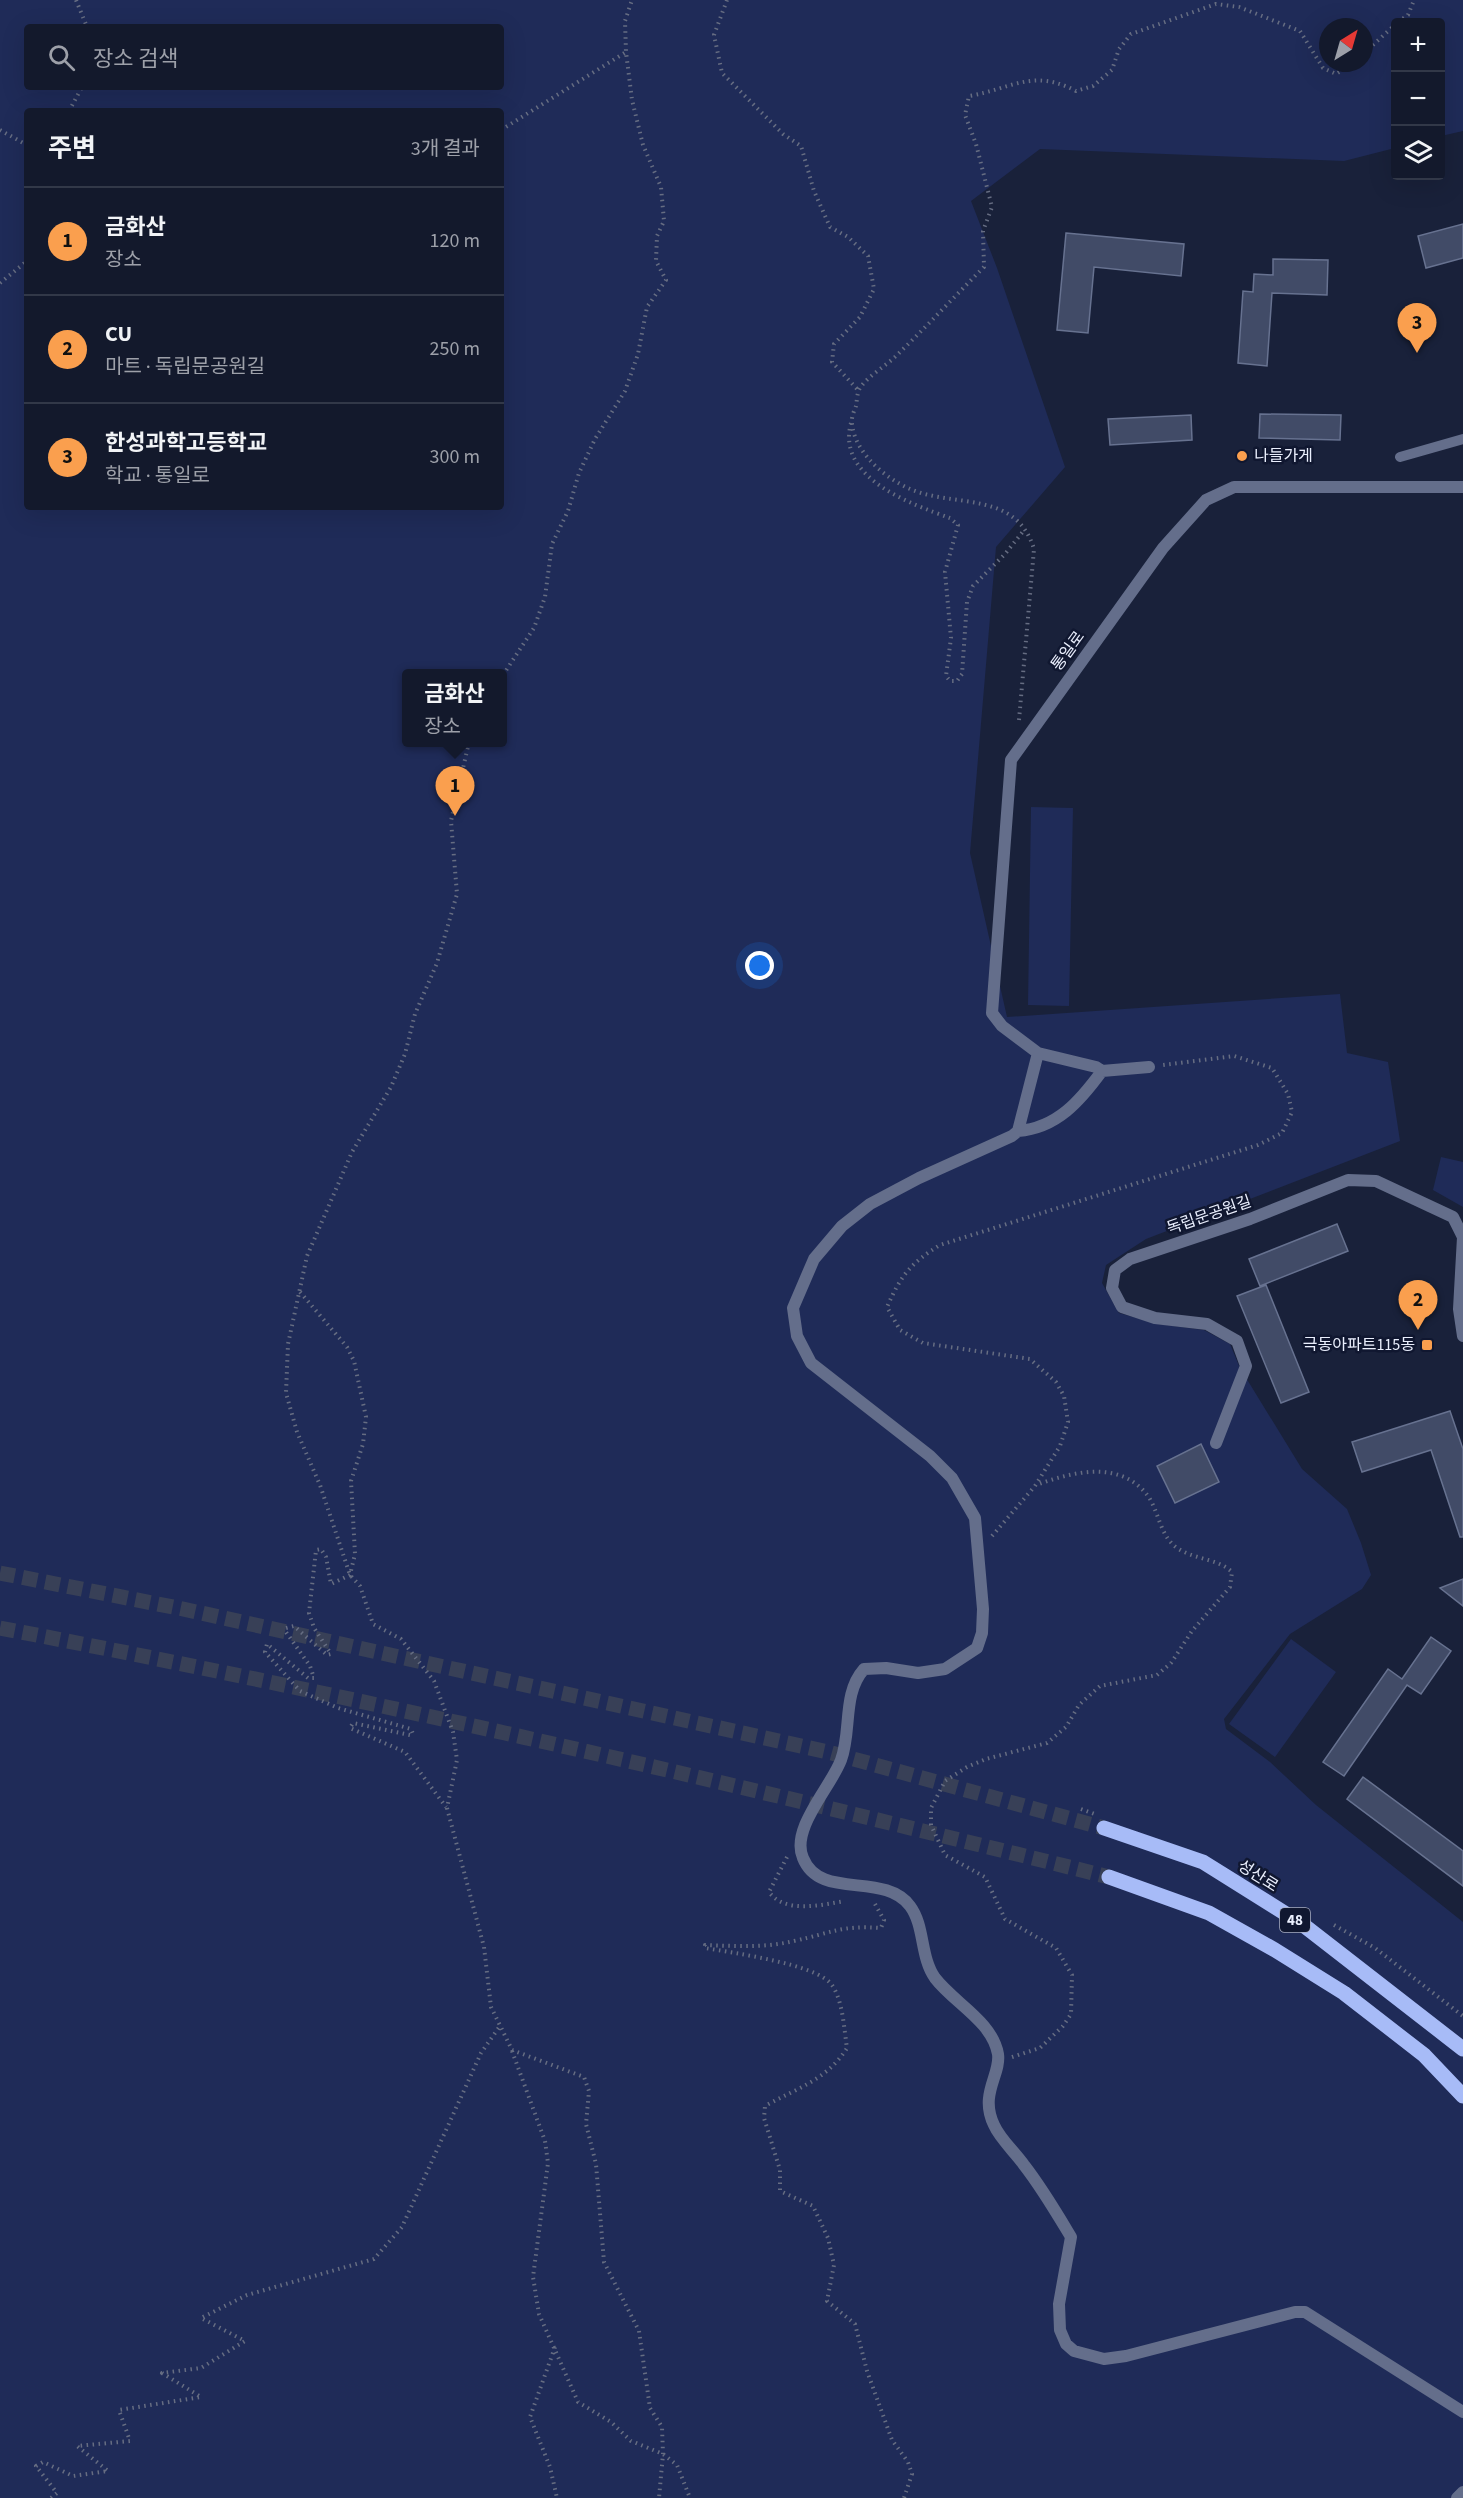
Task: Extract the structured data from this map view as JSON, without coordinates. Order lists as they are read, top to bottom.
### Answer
{
  "streets": {
    "main road": ["성산로", "48"],
    "street": ["통일로", "독립문공원길"]
  },
  "places": {
    "other": ["나들가게"],
    "transit": ["극동아파트115동"]
  },
  "north": "top right",
  "page": {
    "map_buttons": ["+", "−"],
    "search": "장소 검색",
    "heading": ["주변", "3개 결과"],
    "list": [
      {
        "mark": "1",
        "name": "금화산",
        "note": "장소",
        "value": "120 m"
      },
      {
        "mark": "2",
        "name": "CU",
        "note": "마트 · 독립문공원길",
        "value": "250 m"
      },
      {
        "mark": "3",
        "name": "한성과학고등학교",
        "note": "학교 · 통일로",
        "value": "300 m"
      }
    ],
    "pins": ["3", "1", "2"],
    "popup": ["금화산", "장소"]
  }
}
